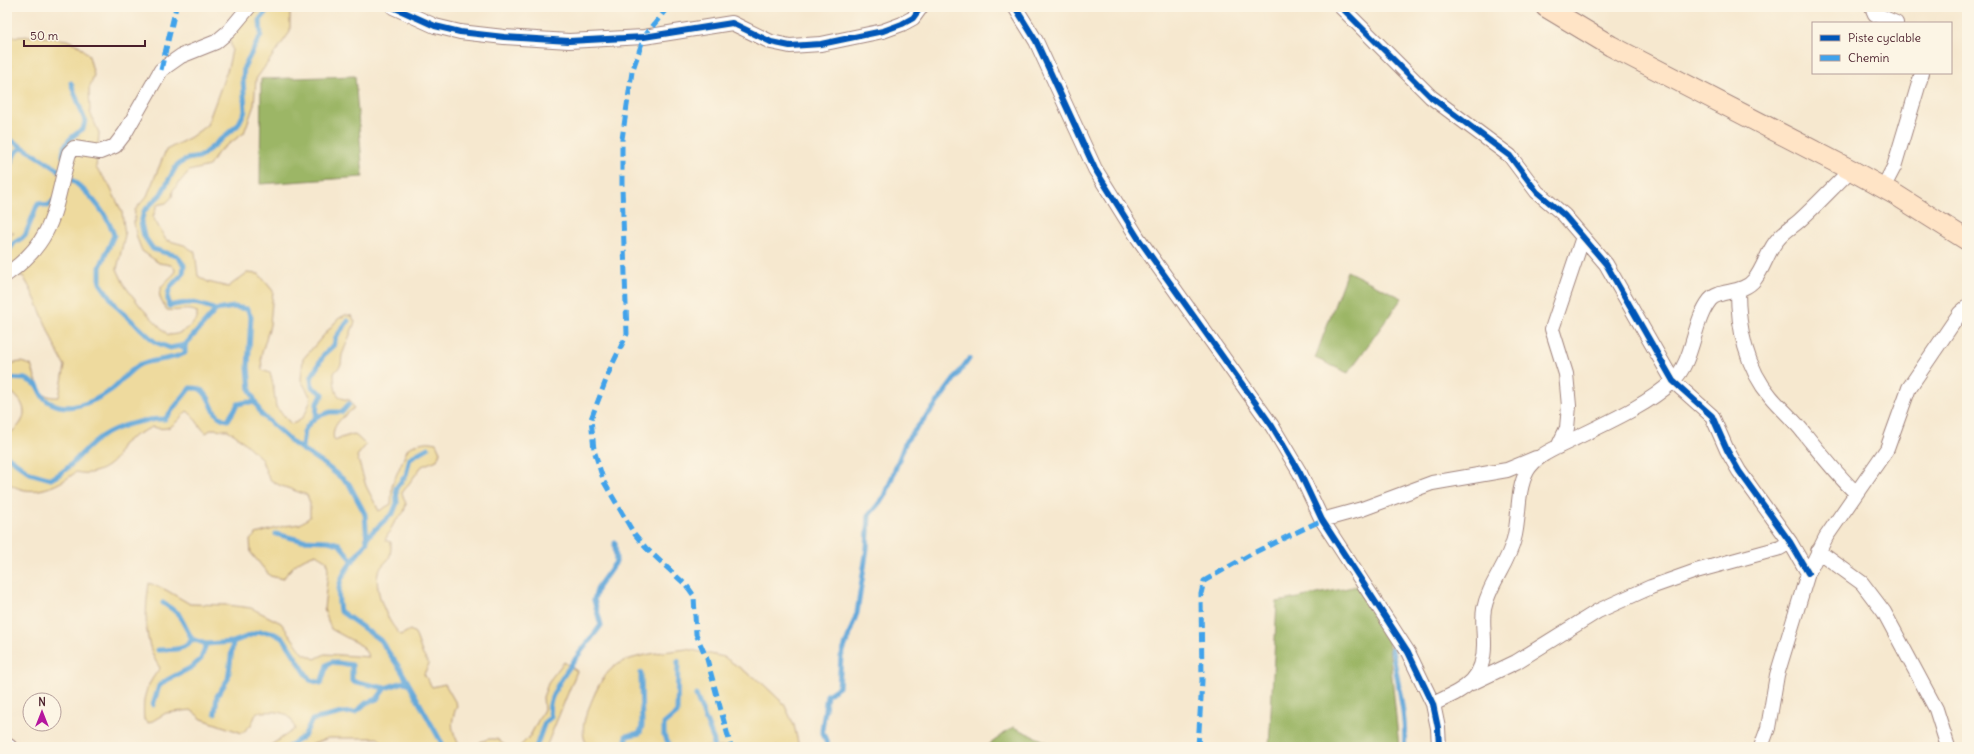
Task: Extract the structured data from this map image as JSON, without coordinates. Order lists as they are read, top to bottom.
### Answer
{
  "legend": ["Piste cyclable", "Chemin"],
  "scale_bar": "50 m",
  "north": "top"
}
